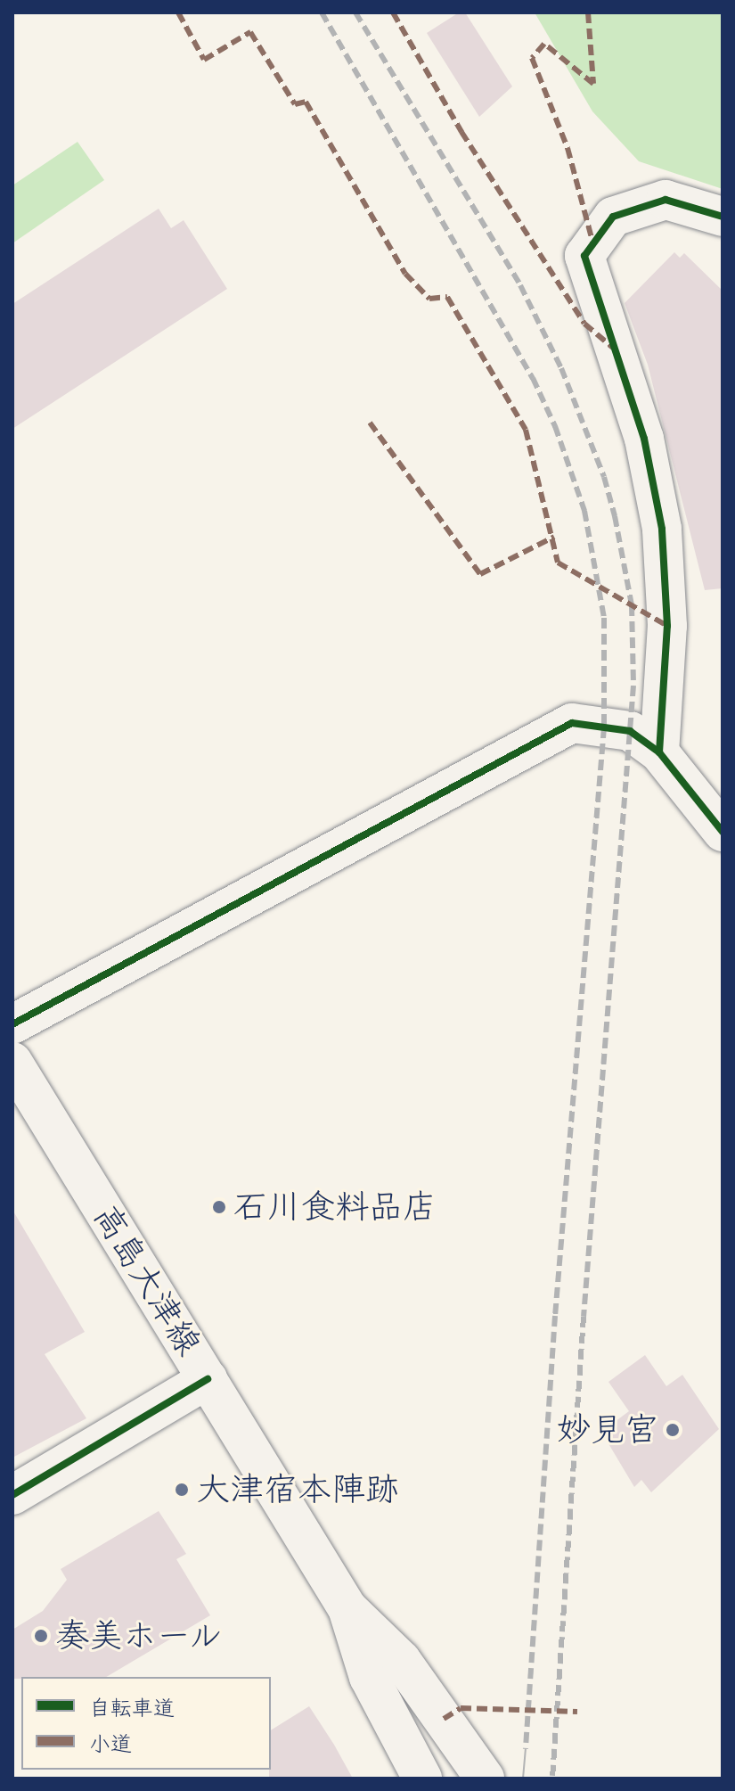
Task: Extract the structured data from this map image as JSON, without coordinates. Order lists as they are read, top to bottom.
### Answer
{
  "streets": {
    "street": ["高島大津線"]
  },
  "places": [
    "石川食料品店",
    "妙見宮",
    "大津宿本陣跡",
    "奏美ホール"
  ],
  "legend": ["自転車道", "小道"]
}
